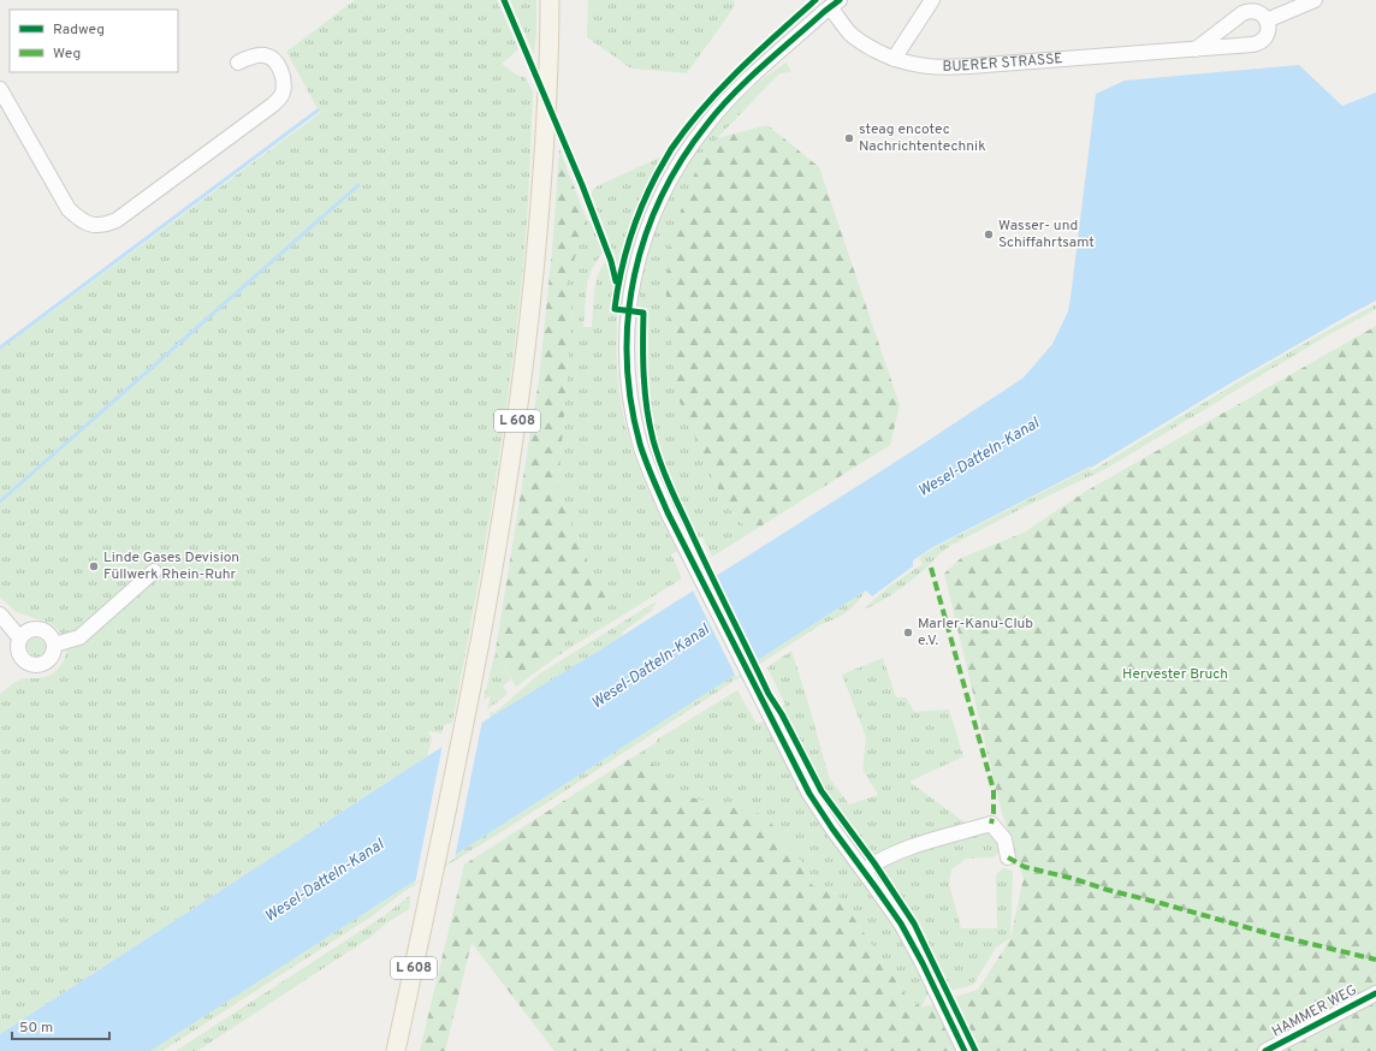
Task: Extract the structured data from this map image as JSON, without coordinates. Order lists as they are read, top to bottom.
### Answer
{
  "streets": {
    "main road": ["L 608"],
    "street": ["BUERER STRASSE", "HAMMER WEG"]
  },
  "water": ["Wesel-Datteln-Kanal"],
  "parks": ["Hervester Bruch"],
  "places": [
    "steag encotec Nachrichtentechnik",
    "Wasser- und Schiffahrtsamt",
    "Linde Gases Devision Füllwerk Rhein-Ruhr",
    "Marler-Kanu-Club e.V."
  ],
  "legend": ["Radweg", "Weg"],
  "scale_bar": "50 m"
}
